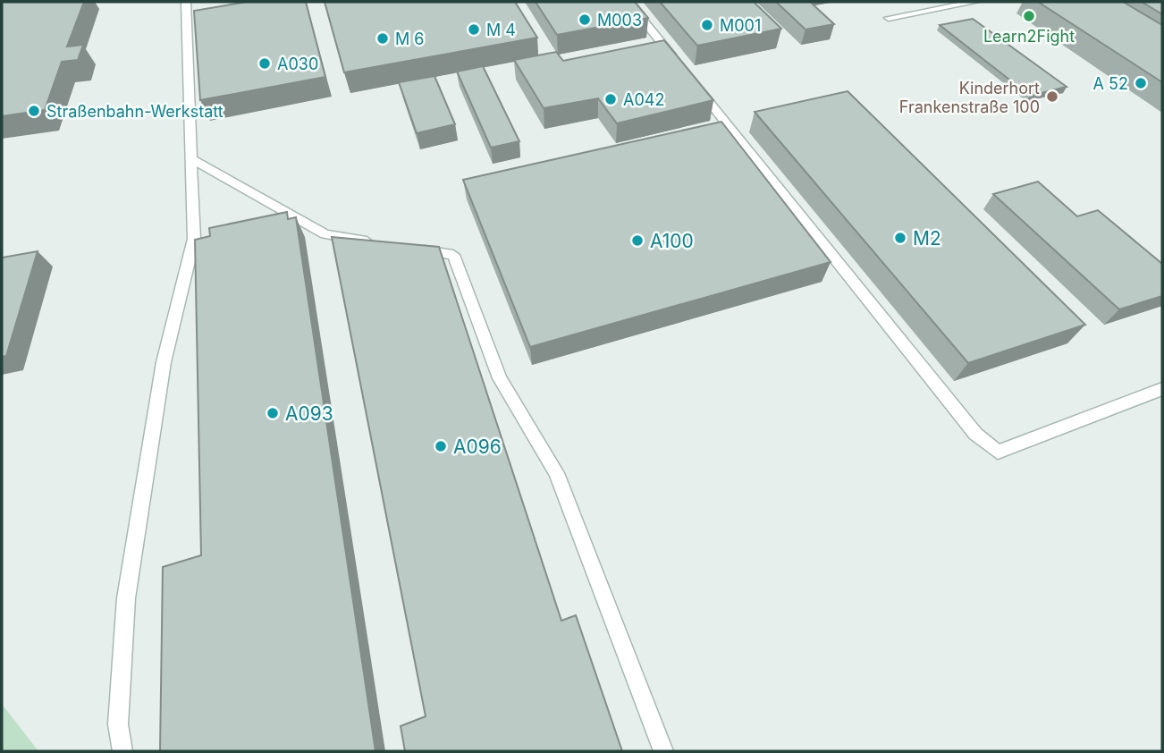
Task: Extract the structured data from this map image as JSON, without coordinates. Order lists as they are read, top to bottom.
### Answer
{
  "places": [
    "Learn2Fight",
    "M003",
    "M001",
    "M 4",
    "M 6",
    "A030",
    "A 52",
    "Kinderhort Frankenstraße 100",
    "A042",
    "Straßenbahn-Werkstatt",
    "M2",
    "A100",
    "A093",
    "A096"
  ]
}
